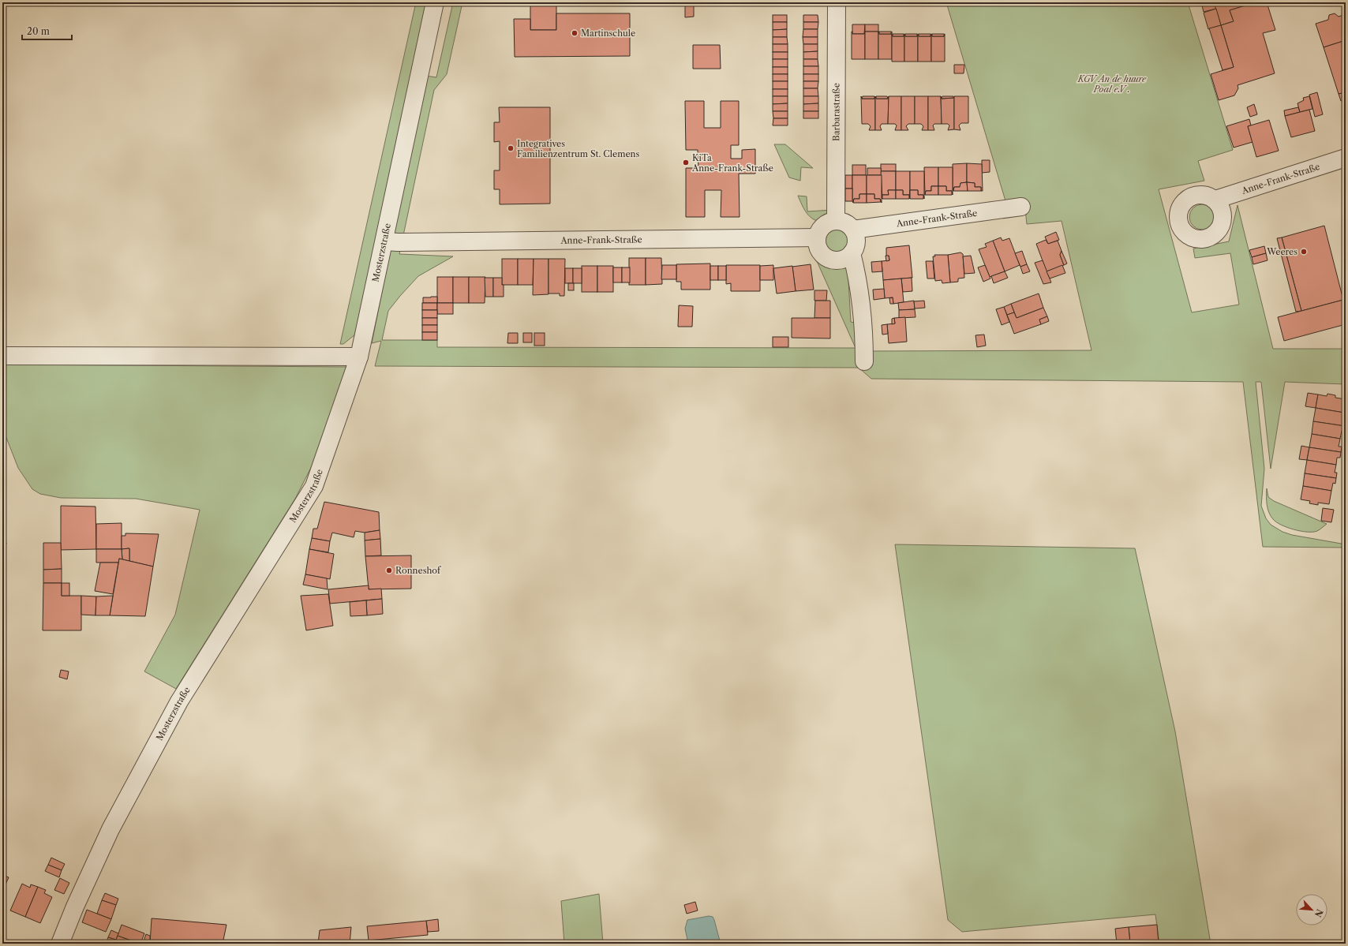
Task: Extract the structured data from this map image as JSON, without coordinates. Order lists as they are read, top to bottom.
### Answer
{
  "streets": {
    "street": ["Barbarastraße", "Anne-Frank-Straße", "Mosterzstraße"]
  },
  "crossings": [
    ["Barbarastraße", "Anne-Frank-Straße"],
    ["Anne-Frank-Straße", "Mosterzstraße"]
  ],
  "parks": ["KGV An de huure Poal e.V ."],
  "places": [
    "Martinschule",
    "Integratives Familienzentrum St. Clemens",
    "KiTa Anne-Frank-Straße",
    "Weeres",
    "Ronneshof"
  ],
  "scale_bar": "20 m",
  "north": "bottom right"
}
